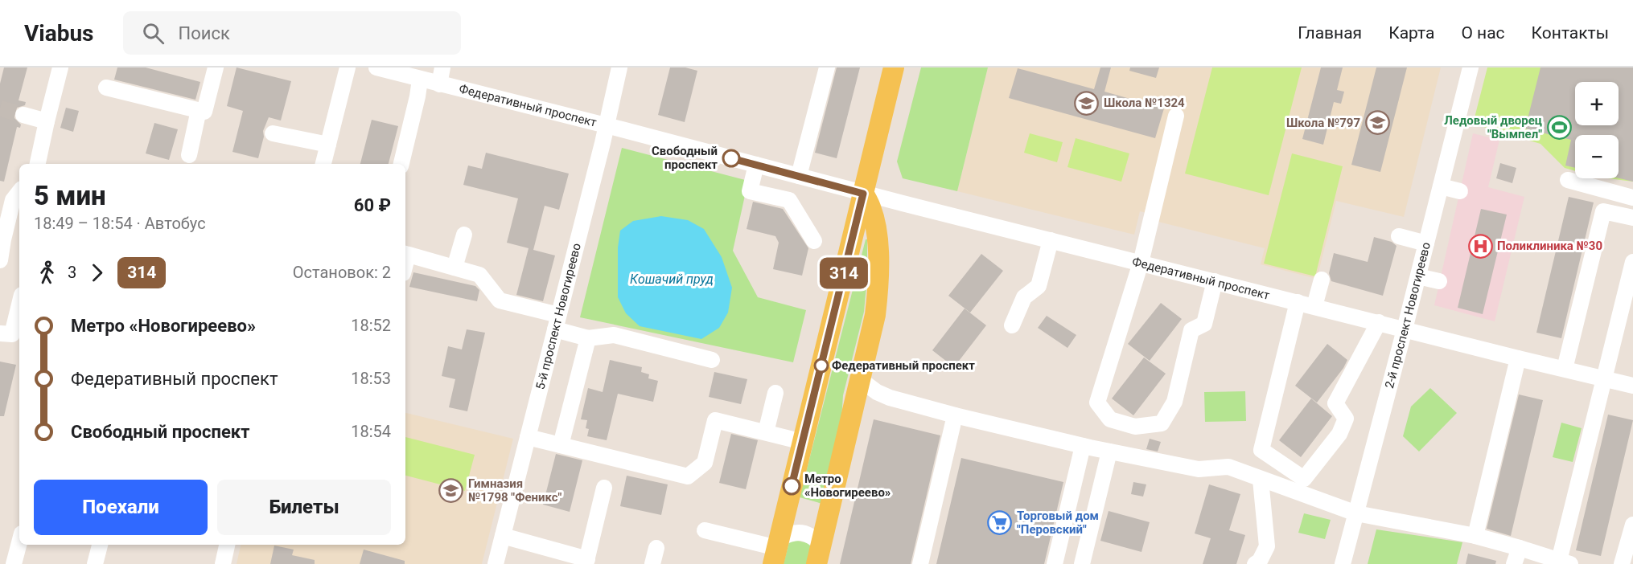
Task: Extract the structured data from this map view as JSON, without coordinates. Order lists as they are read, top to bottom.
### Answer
{
  "streets": {
    "street": ["Федеративный проспект", "5-й проспект Новогиреево", "2-й проспект Новогиреево"]
  },
  "crossings": [
    ["Федеративный проспект", "5-й проспект Новогиреево"],
    ["Федеративный проспект", "2-й проспект Новогиреево"]
  ],
  "water": ["Кошачий пруд"],
  "places": {
    "school or university": ["Школа №1324", "Школа №797", "Гимназия №1798 \"Феникс\""],
    "sports": ["Ледовый дворец \"Вымпел\""],
    "other": ["Свободный проспект", "Федеративный проспект", "Метро «Новогиреево»"],
    "hospital": ["Поликлиника №30"],
    "supermarket": ["Торговый дом \"Перовский\""]
  },
  "lines": ["bus line 314"],
  "page": {
    "header": "Viabus",
    "search": "Поиск",
    "nav": [
      "Главная",
      "Карта",
      "О нас",
      "Контакты"
    ],
    "on_map": "314",
    "map_buttons": ["+", "−"],
    "heading": ["5 мин", "18:49 – 18:54 · Автобус", "60 ₽"],
    "legs": ["3", "314", "Остановок: 2"],
    "list": [
      {
        "name": "Метро «Новогиреево»",
        "value": "18:52"
      },
      {
        "name": "Федеративный проспект",
        "value": "18:53"
      },
      {
        "name": "Свободный проспект",
        "value": "18:54"
      }
    ],
    "buttons": ["Поехали", "Билеты"]
  }
}
